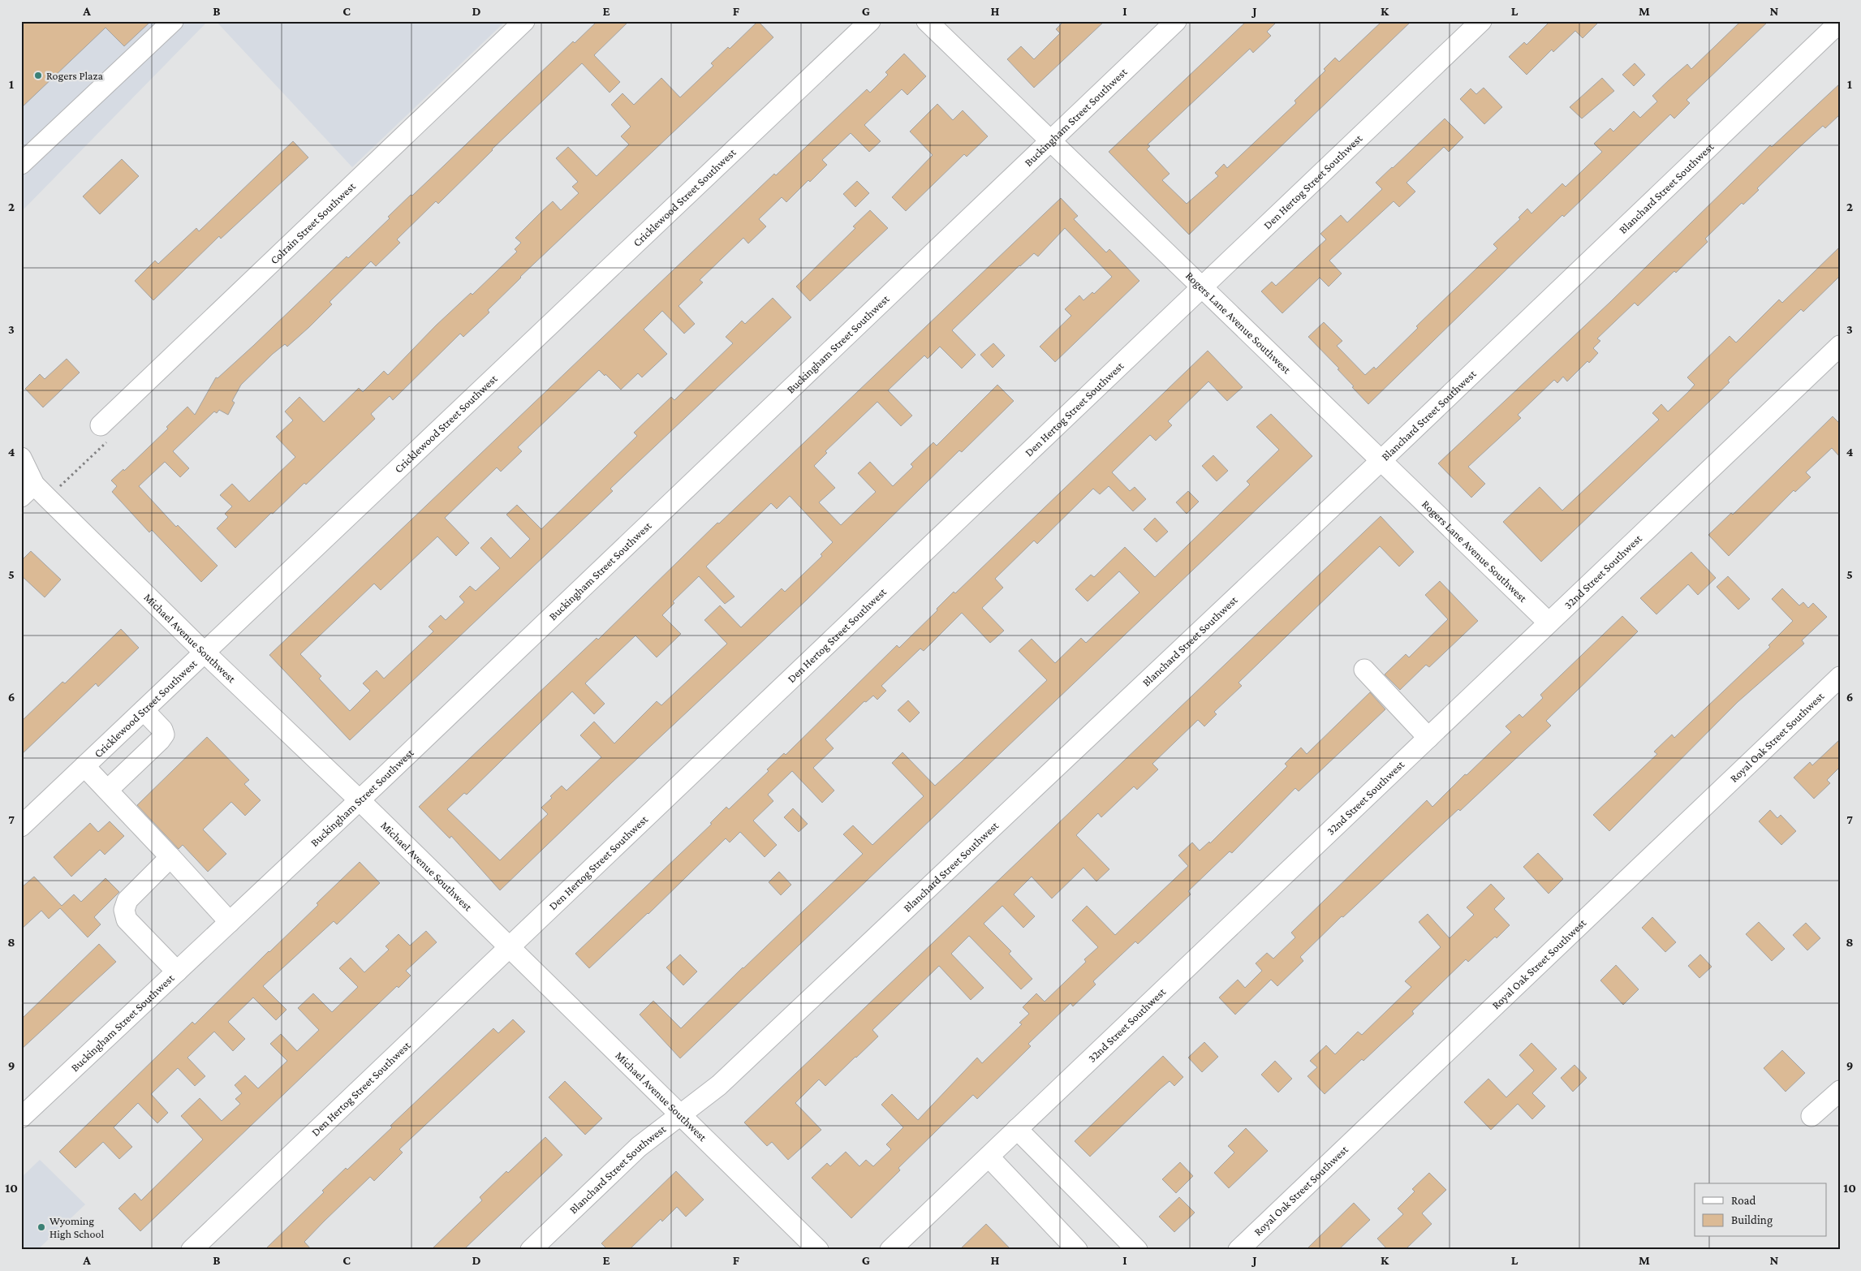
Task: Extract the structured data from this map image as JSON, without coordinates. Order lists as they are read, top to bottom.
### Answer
{
  "streets": {
    "street": [
      "Buckingham Street Southwest",
      "Den Hertog Street Southwest",
      "Blanchard Street Southwest",
      "Cricklewood Street Southwest",
      "Colrain Street Southwest",
      "Rogers Lane Avenue Southwest",
      "32nd Street Southwest",
      "Michael Avenue Southwest",
      "Royal Oak Street Southwest"
    ]
  },
  "crossings": [
    ["Buckingham Street Southwest", "Rogers Lane Avenue Southwest"],
    ["Buckingham Street Southwest", "Michael Avenue Southwest"],
    ["Den Hertog Street Southwest", "Rogers Lane Avenue Southwest"],
    ["Den Hertog Street Southwest", "Michael Avenue Southwest"],
    ["Blanchard Street Southwest", "Rogers Lane Avenue Southwest"],
    ["Blanchard Street Southwest", "Michael Avenue Southwest"],
    ["Cricklewood Street Southwest", "Michael Avenue Southwest"],
    ["Rogers Lane Avenue Southwest", "32nd Street Southwest"]
  ],
  "places": ["Rogers Plaza", "Wyoming High School"],
  "legend": ["Road", "Building"],
  "grid": {
    "columns": [
      "A",
      "B",
      "C",
      "D",
      "E",
      "F",
      "G",
      "H",
      "I",
      "J",
      "K",
      "L",
      "M",
      "N"
    ],
    "rows": [
      "1",
      "2",
      "3",
      "4",
      "5",
      "6",
      "7",
      "8",
      "9",
      "10"
    ]
  }
}
